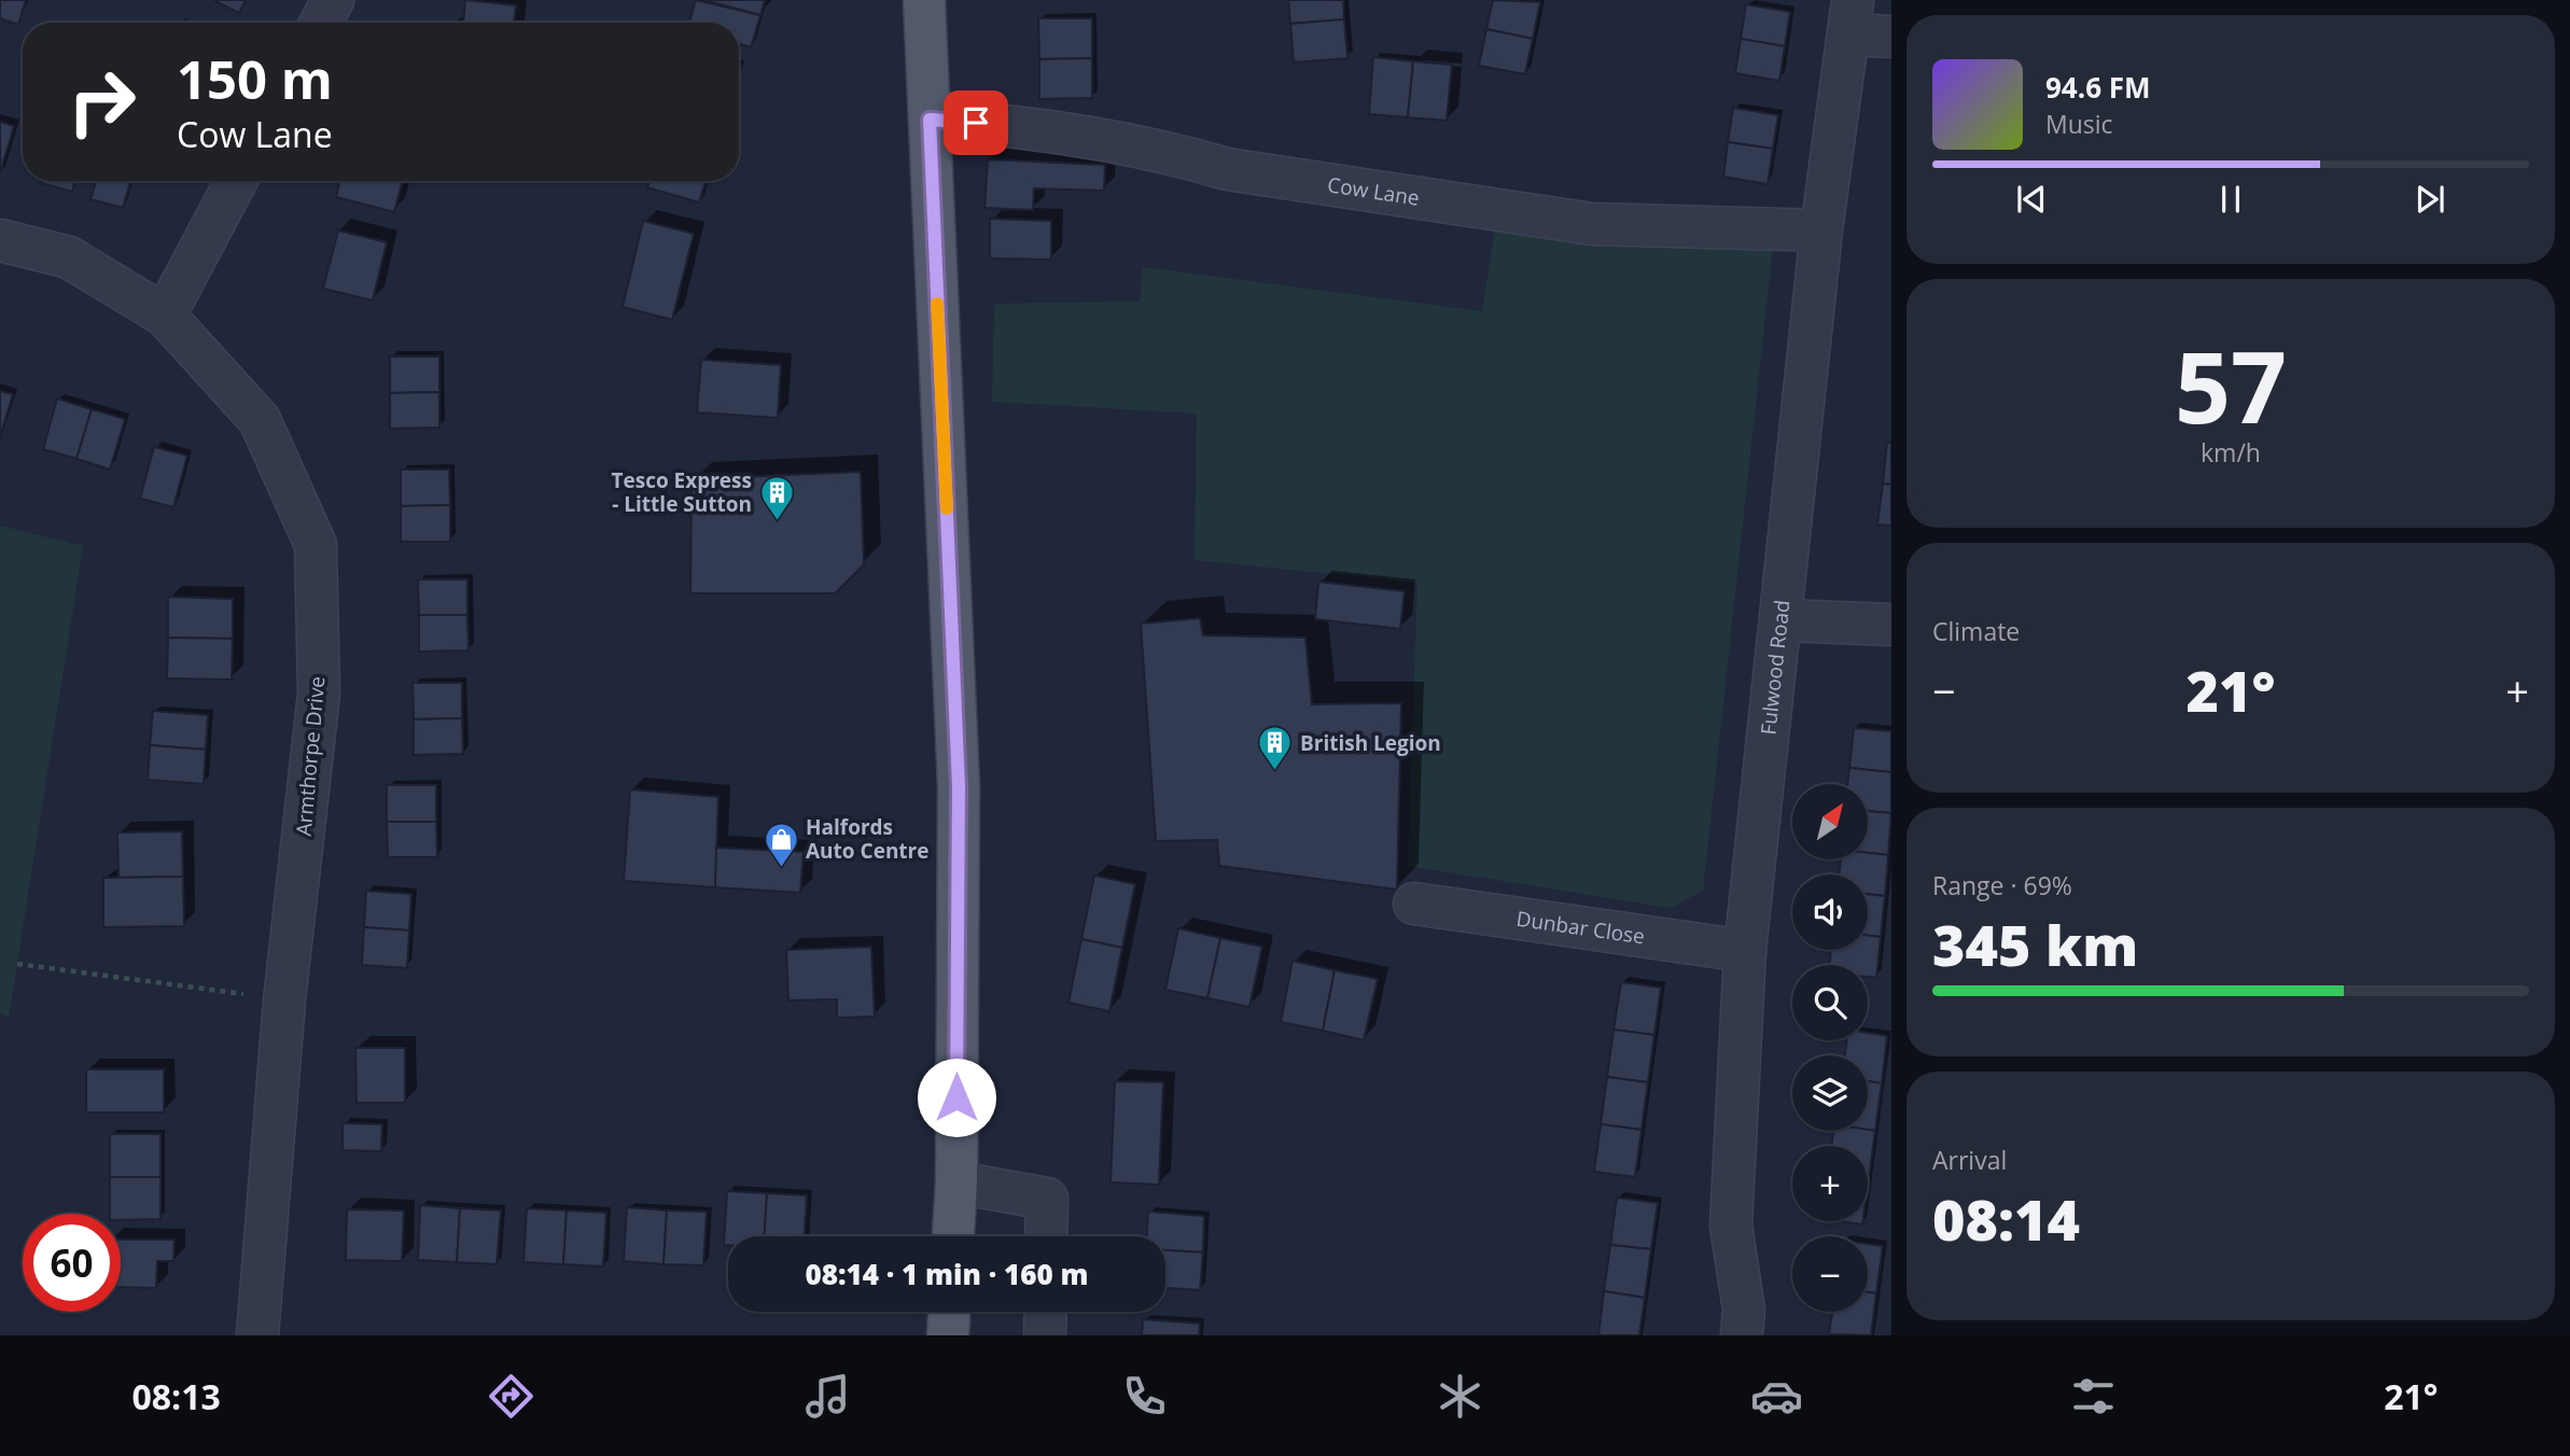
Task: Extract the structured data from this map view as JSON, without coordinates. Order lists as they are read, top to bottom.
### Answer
{
  "streets": {
    "street": [
      "Cow Lane",
      "Fulwood Road",
      "Armthorpe Drive",
      "Dunbar Close"
    ]
  },
  "crossings": [
    ["Cow Lane", "Fulwood Road"],
    ["Fulwood Road", "Dunbar Close"]
  ],
  "places": {
    "building": ["Tesco Express - Little Sutton", "British Legion"],
    "shop": ["Halfords Auto Centre"]
  },
  "north": "top right",
  "page": {
    "turn": ["150 m", "Cow Lane"],
    "song": ["94.6 FM", "Music"],
    "tile": [
      ["57", "km/h"],
      "Climate",
      ["Range · 69%", "345 km"],
      ["Arrival", "08:14"]
    ],
    "heat": ["−", "21°", "+"],
    "map_buttons": ["+", "−"],
    "limit": "60",
    "trip": "08:14 · 1 min · 160 m",
    "tabs": ["08:13", "21°"]
  }
}
